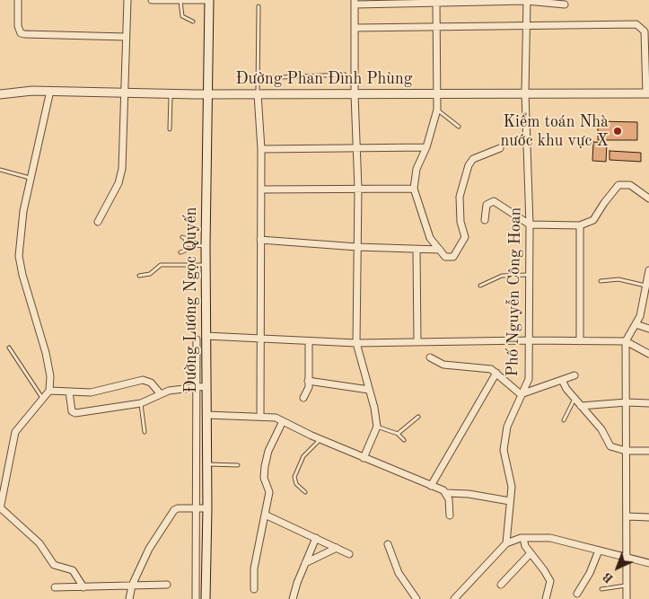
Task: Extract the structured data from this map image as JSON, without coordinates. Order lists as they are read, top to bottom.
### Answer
{
  "streets": {
    "street": ["Đường Phan Đình Phùng", "Phố Nguyễn Công Hoan", "Đường Lương Ngọc Quyến"]
  },
  "crossings": [
    ["Đường Phan Đình Phùng", "Phố Nguyễn Công Hoan"],
    ["Đường Phan Đình Phùng", "Đường Lương Ngọc Quyến"]
  ],
  "places": ["Kiểm toán Nhà nước khu vực X"],
  "north": "bottom left"
}
